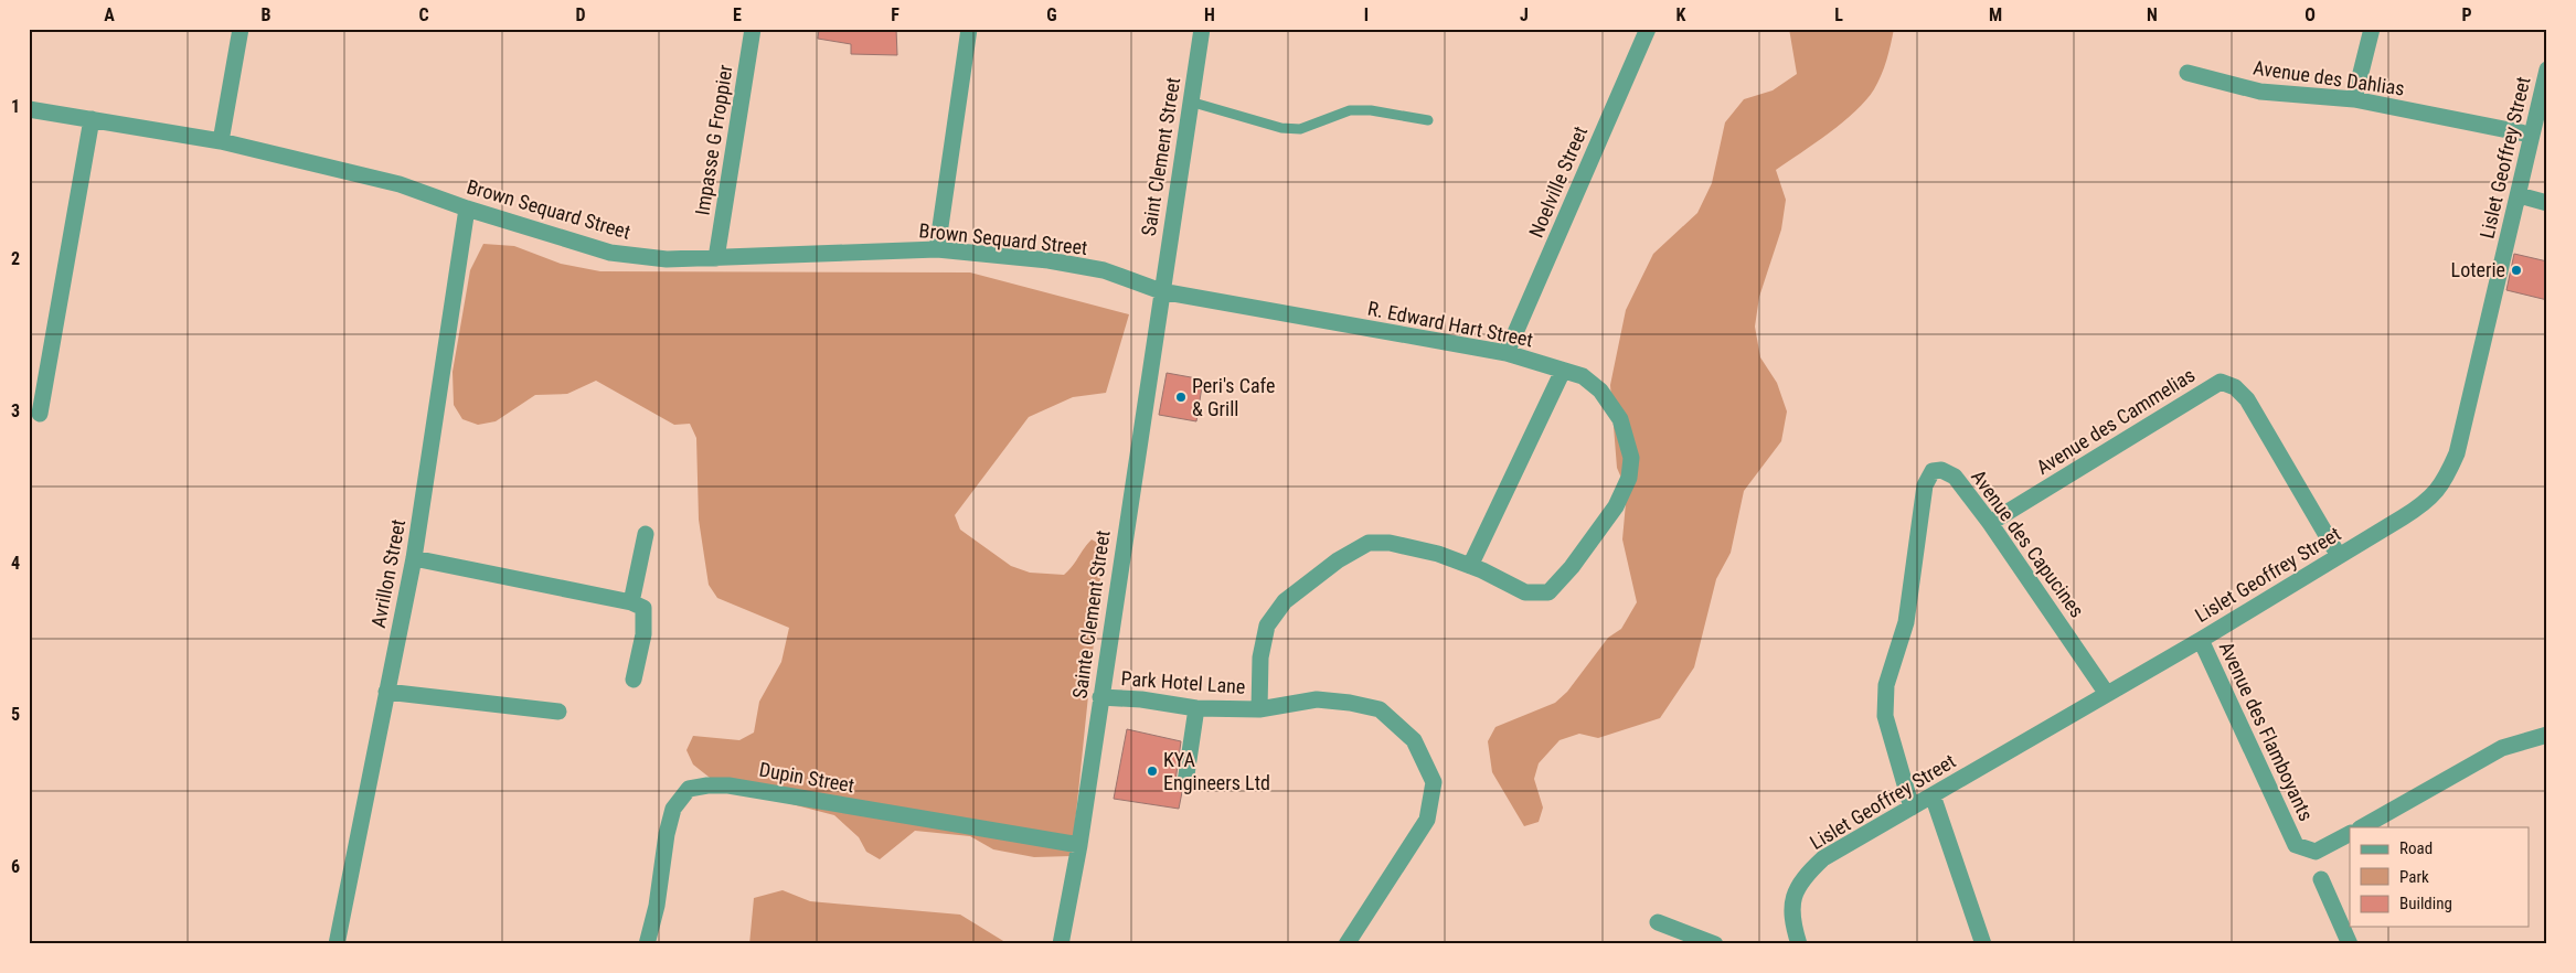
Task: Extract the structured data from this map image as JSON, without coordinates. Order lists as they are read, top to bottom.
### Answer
{
  "streets": {
    "street": [
      "Avenue des Dahlias",
      "Impasse G Froppier",
      "Saint Clement Street",
      "Lislet Geoffrey Street",
      "Noelville Street",
      "Brown Sequard Street",
      "R. Edward Hart Street",
      "Avenue des Cammelias",
      "Avenue des Capucines",
      "Avrillon Street",
      "Sainte Clement Street",
      "Park Hotel Lane",
      "Avenue des Flamboyants",
      "Dupin Street"
    ]
  },
  "crossings": [
    ["Avenue des Dahlias", "Lislet Geoffrey Street"],
    ["Impasse G Froppier", "Brown Sequard Street"],
    ["Saint Clement Street", "Brown Sequard Street"],
    ["Saint Clement Street", "R. Edward Hart Street"],
    ["Saint Clement Street", "Sainte Clement Street"],
    ["Lislet Geoffrey Street", "Avenue des Cammelias"],
    ["Lislet Geoffrey Street", "Avenue des Capucines"],
    ["Lislet Geoffrey Street", "Avenue des Flamboyants"],
    ["Noelville Street", "R. Edward Hart Street"],
    ["Brown Sequard Street", "R. Edward Hart Street"],
    ["Brown Sequard Street", "Avrillon Street"],
    ["Brown Sequard Street", "Sainte Clement Street"],
    ["R. Edward Hart Street", "Sainte Clement Street"],
    ["Avenue des Cammelias", "Avenue des Capucines"],
    ["Sainte Clement Street", "Park Hotel Lane"],
    ["Sainte Clement Street", "Dupin Street"]
  ],
  "places": ["Loterie", "Peri's Cafe & Grill", "KYA Engineers Ltd"],
  "legend": ["Road", "Park", "Building"],
  "grid": {
    "columns": [
      "A",
      "B",
      "C",
      "D",
      "E",
      "F",
      "G",
      "H",
      "I",
      "J",
      "K",
      "L",
      "M",
      "N",
      "O",
      "P"
    ],
    "rows": [
      "1",
      "2",
      "3",
      "4",
      "5",
      "6"
    ]
  }
}
